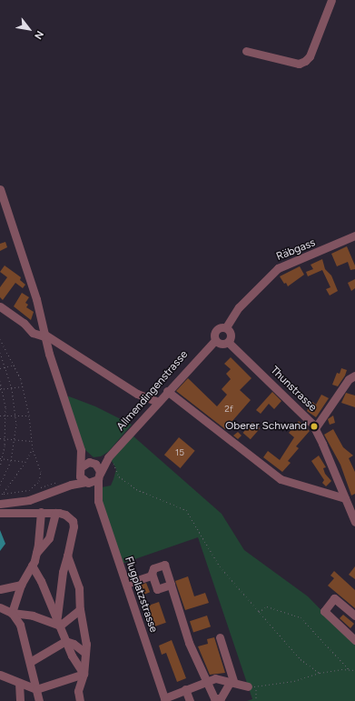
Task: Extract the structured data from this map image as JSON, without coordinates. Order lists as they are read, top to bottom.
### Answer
{
  "streets": {
    "street": [
      "Räbgass",
      "Thunstrasse",
      "Allmendingenstrasse",
      "Flugplatzstrasse"
    ]
  },
  "crossings": [
    ["Räbgass", "Thunstrasse"],
    ["Räbgass", "Allmendingenstrasse"],
    ["Thunstrasse", "Allmendingenstrasse"],
    ["Allmendingenstrasse", "Flugplatzstrasse"]
  ],
  "places": ["Oberer Schwand"],
  "house_numbers": ["2f", "15"],
  "north": "bottom right"
}
